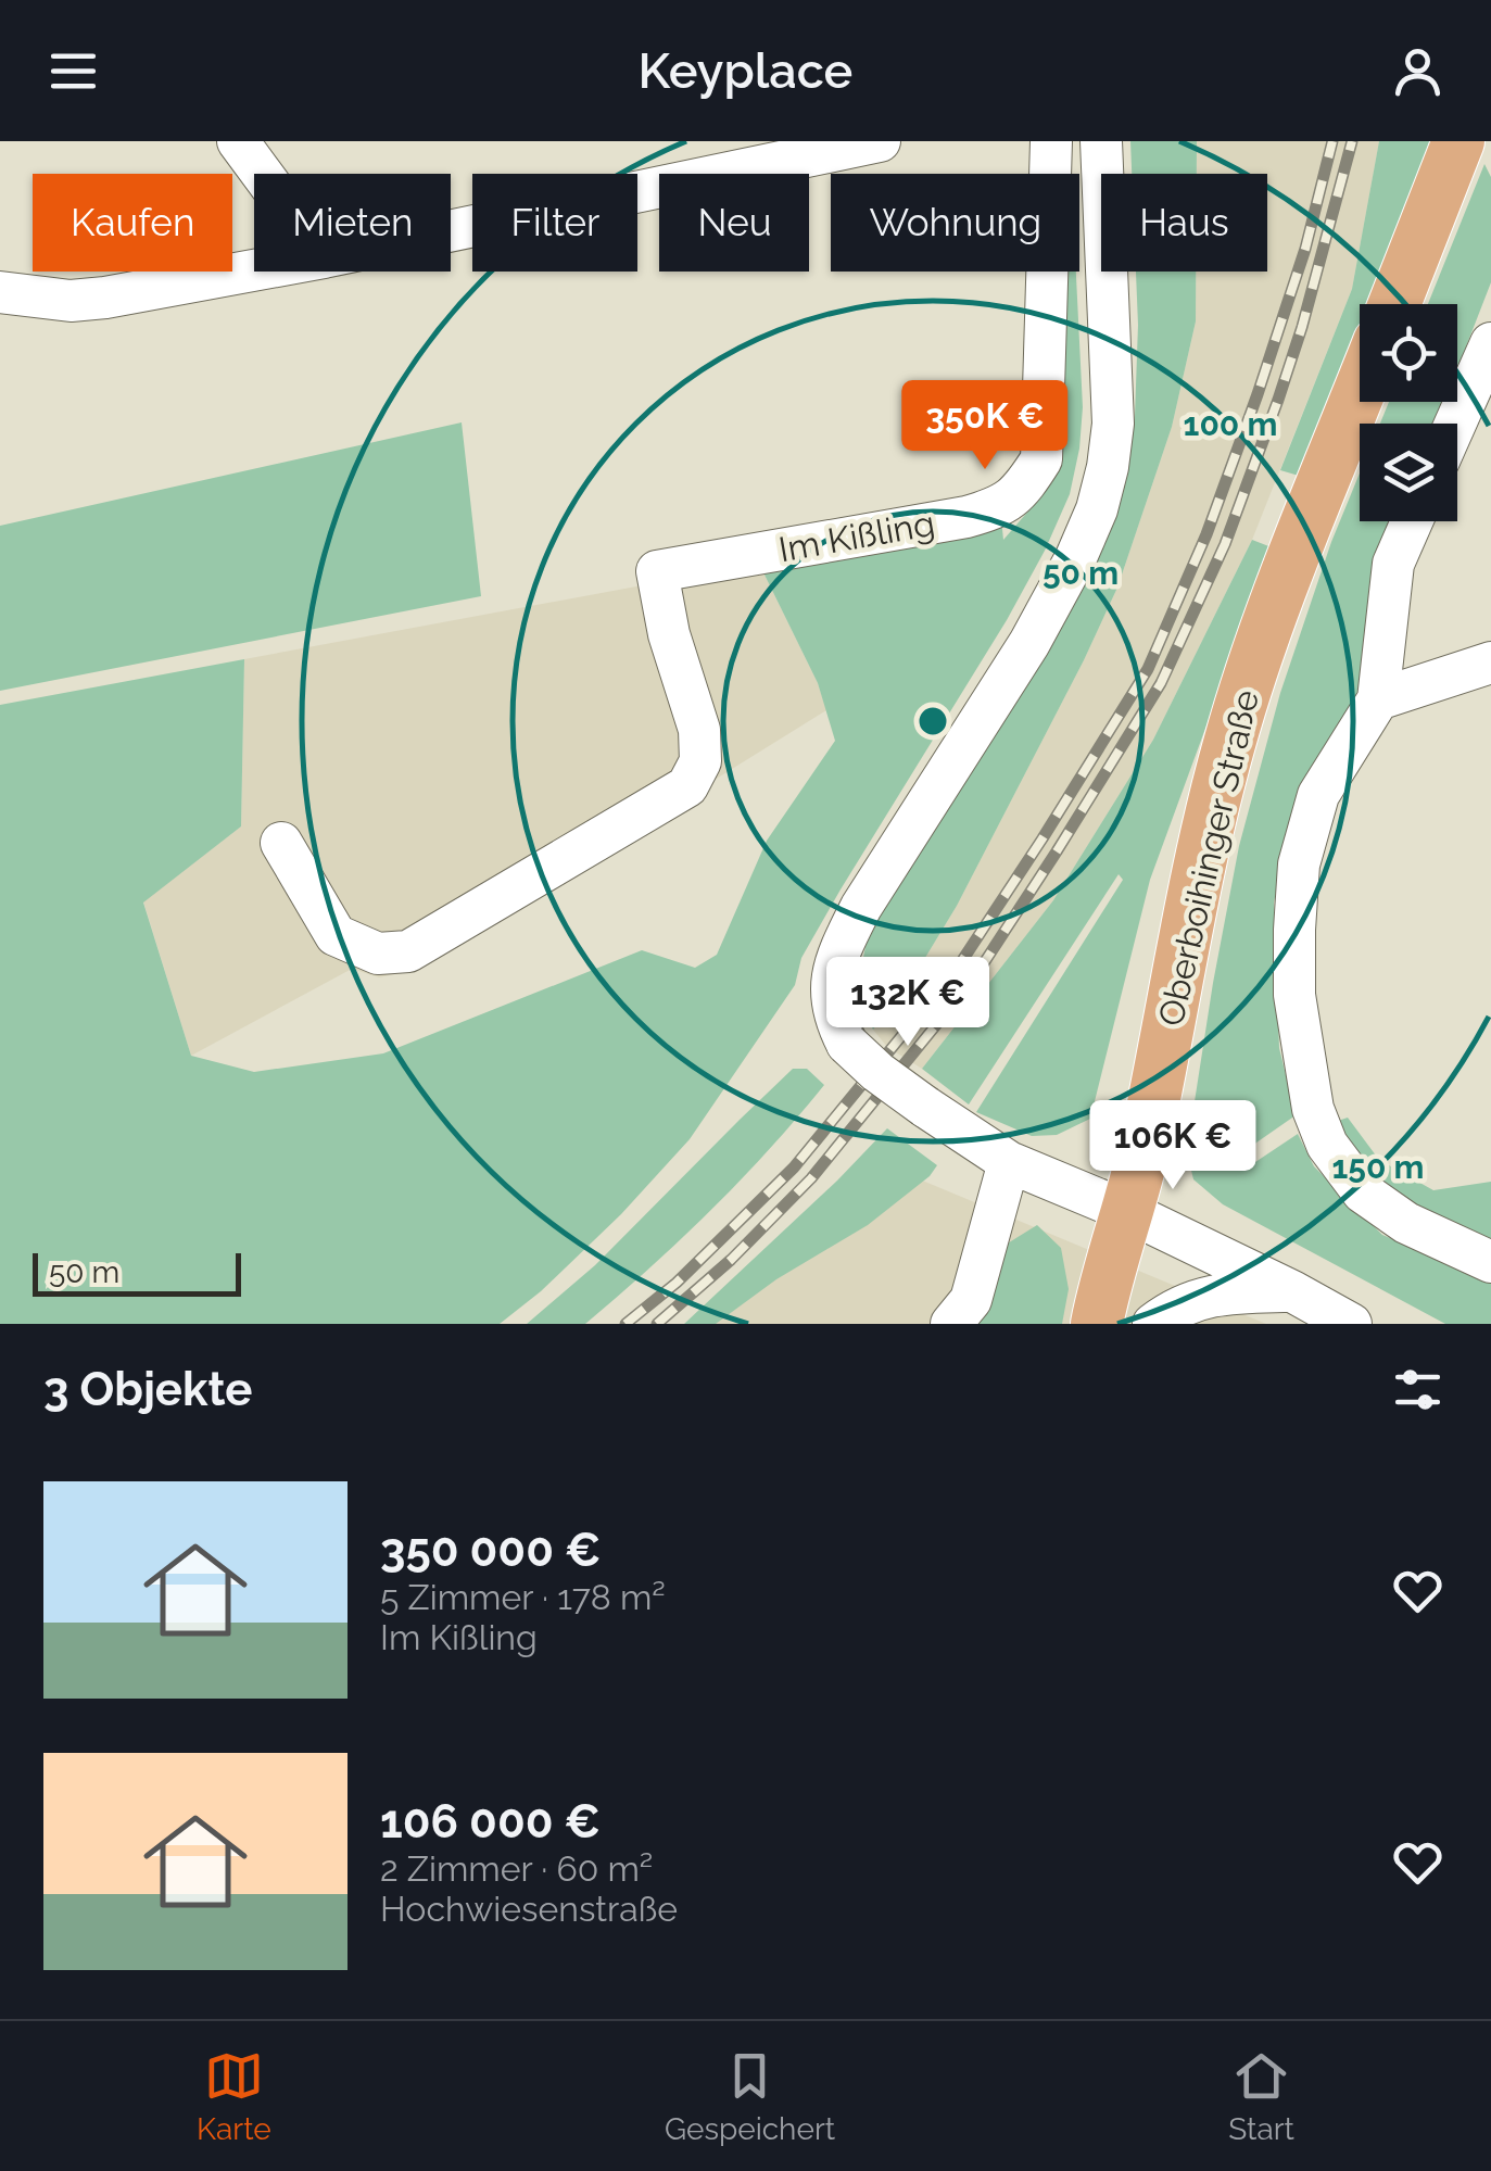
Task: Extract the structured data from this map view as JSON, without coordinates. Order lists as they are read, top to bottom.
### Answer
{
  "streets": {
    "main road": ["Oberboihinger Straße"],
    "street": ["Im Kißling"]
  },
  "scale_bar": "50 m",
  "page": {
    "header": "Keyplace",
    "chip": [
      "Kaufen",
      "Mieten",
      "Filter",
      "Neu",
      "Wohnung",
      "Haus"
    ],
    "price": ["350K €", "132K €", "106K €"],
    "scale": "50 m",
    "heading": "3 Objekte",
    "list": [
      {
        "name": "350 000 €",
        "note": "5 Zimmer · 178 m² · Im Kißling"
      },
      {
        "name": "106 000 €",
        "note": "2 Zimmer · 60 m² · Hochwiesenstraße"
      }
    ],
    "tabs": ["Karte", "Gespeichert", "Start"]
  },
  "rings": ["100 m", "50 m", "150 m"]
}
